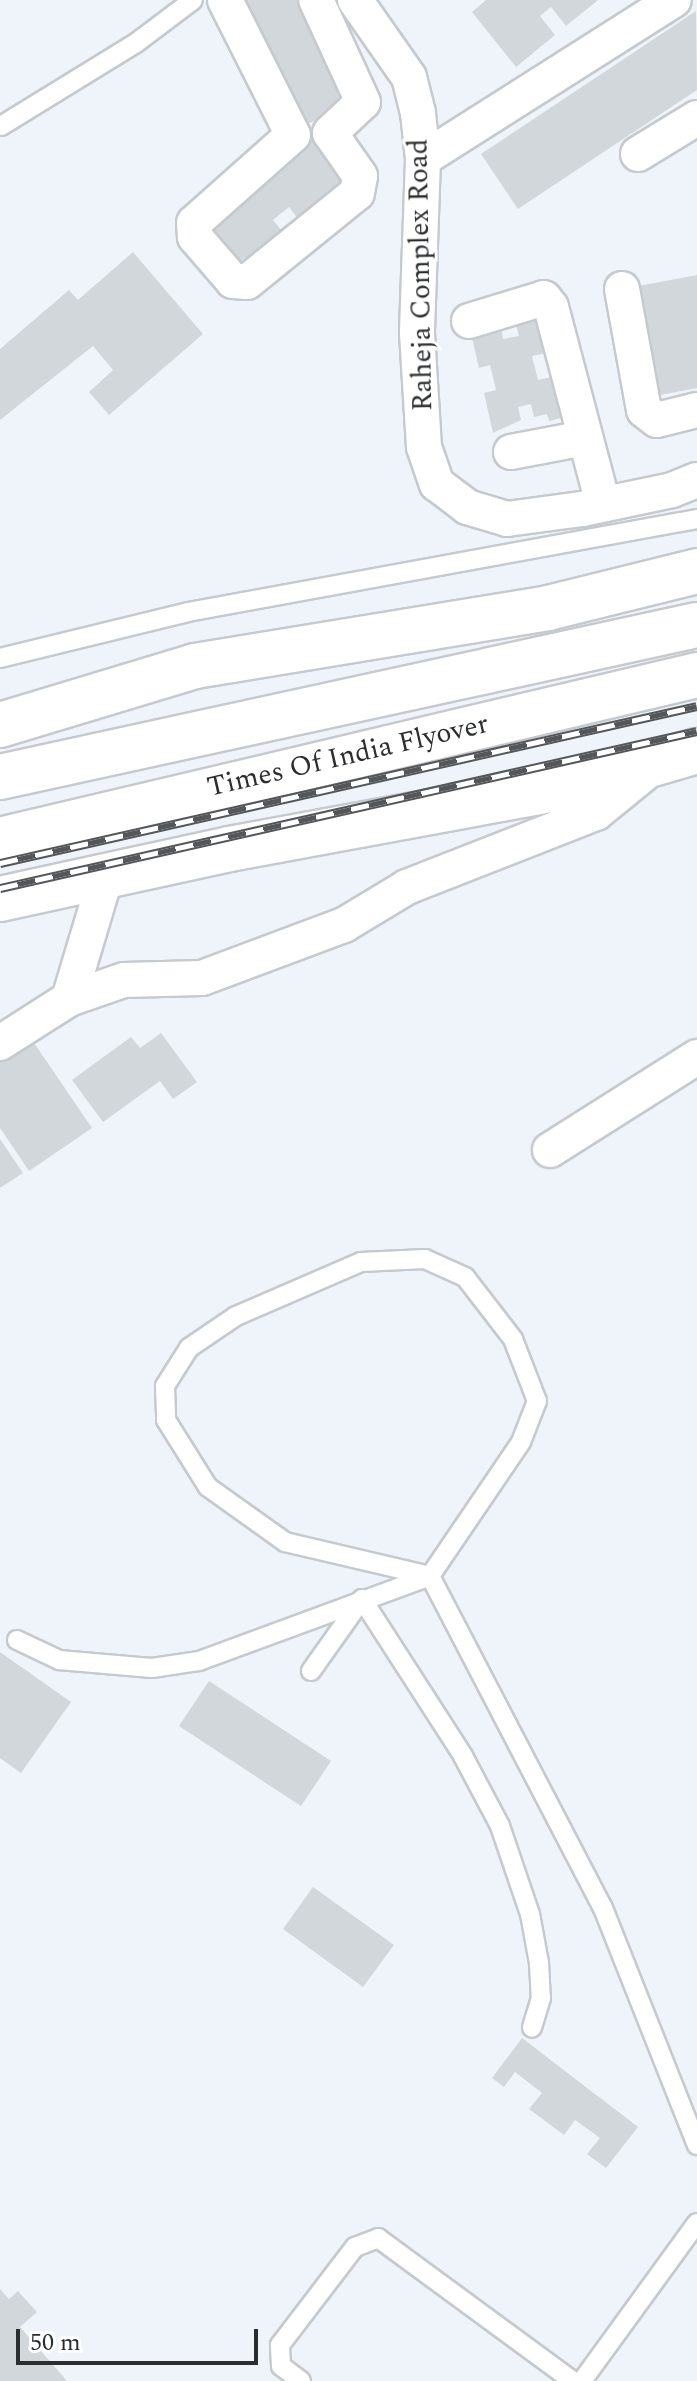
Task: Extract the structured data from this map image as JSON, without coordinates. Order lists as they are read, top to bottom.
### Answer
{
  "streets": {
    "main road": ["Times Of India Flyover"],
    "street": ["Raheja Complex Road"]
  },
  "scale_bar": "50 m"
}
